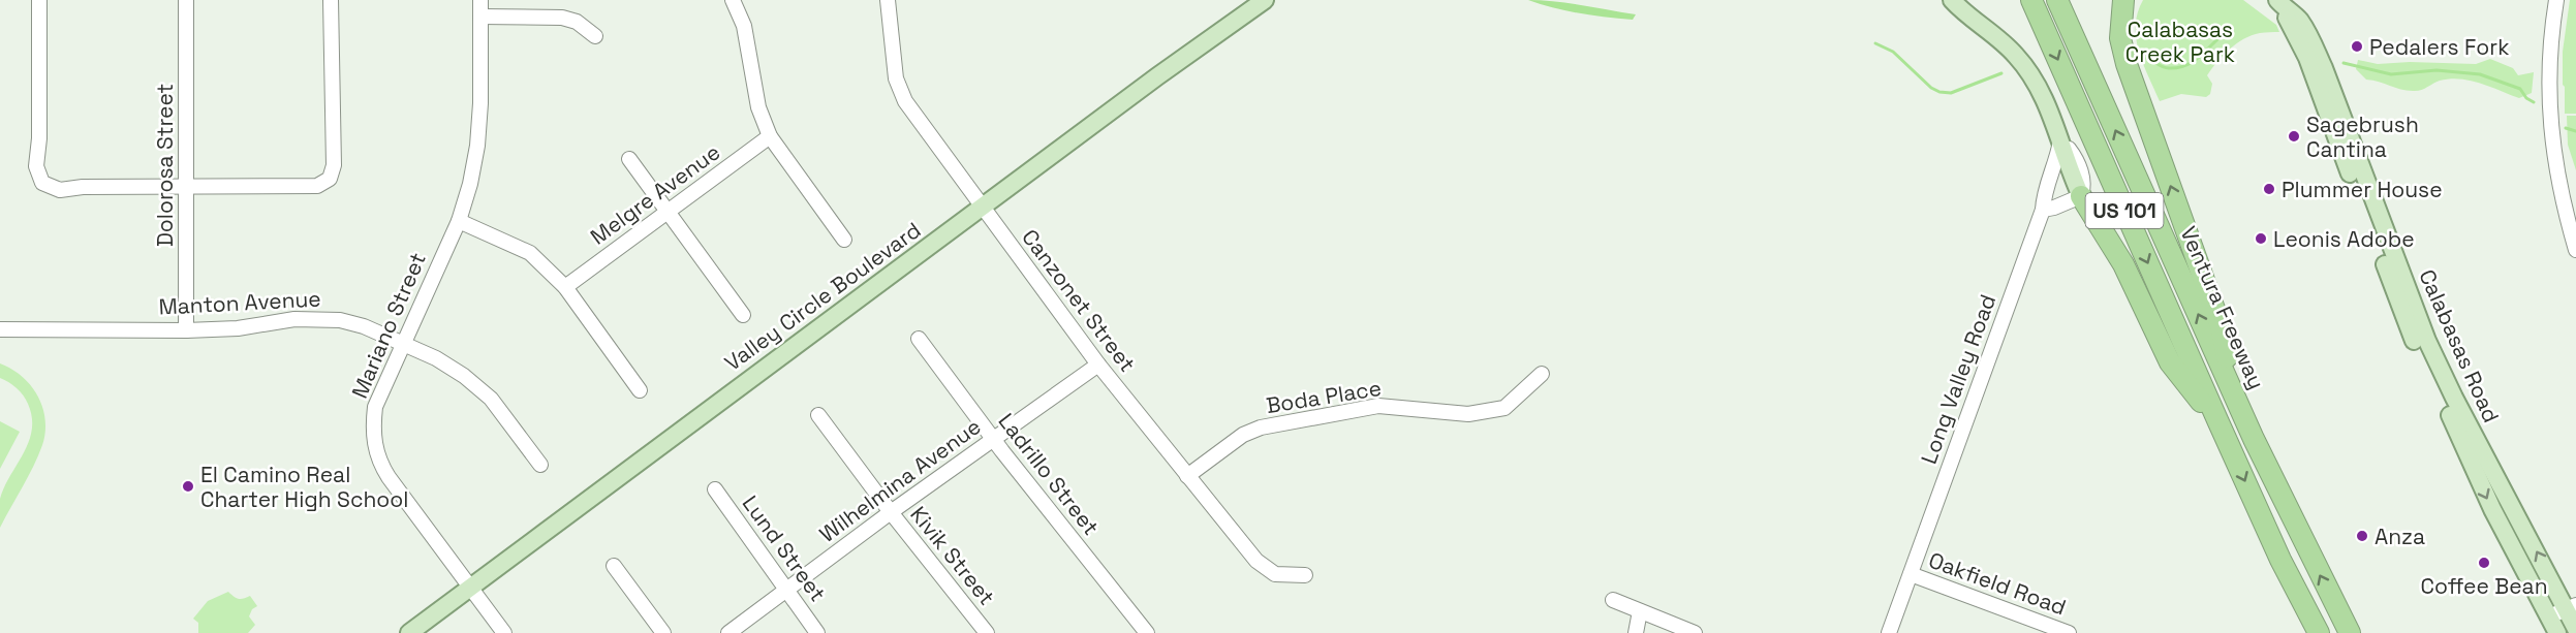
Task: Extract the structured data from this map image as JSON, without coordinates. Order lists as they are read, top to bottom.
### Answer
{
  "streets": {
    "highway": ["US 101", "Ventura Freeway"],
    "main road": ["Valley Circle Boulevard", "Calabasas Road"],
    "street": [
      "Dolorosa Street",
      "Melgre Avenue",
      "Canzonet Street",
      "Manton Avenue",
      "Mariano Street",
      "Long Valley Road",
      "Boda Place",
      "Ladrillo Street",
      "Wilhelmina Avenue",
      "Lund Street",
      "Kivik Street",
      "Oakfield Road"
    ]
  },
  "crossings": [
    ["Dolorosa Street", "Manton Avenue"],
    ["Valley Circle Boulevard", "Canzonet Street"],
    ["Valley Circle Boulevard", "Mariano Street"],
    ["Canzonet Street", "Boda Place"],
    ["Canzonet Street", "Wilhelmina Avenue"],
    ["Manton Avenue", "Mariano Street"],
    ["Long Valley Road", "Oakfield Road"],
    ["Ladrillo Street", "Wilhelmina Avenue"],
    ["Wilhelmina Avenue", "Lund Street"],
    ["Wilhelmina Avenue", "Kivik Street"]
  ],
  "parks": ["Calabasas Creek Park"],
  "places": [
    "Pedalers Fork",
    "Sagebrush Cantina",
    "Plummer House",
    "Leonis Adobe",
    "El Camino Real Charter High School",
    "Anza",
    "Coffee Bean"
  ]
}
